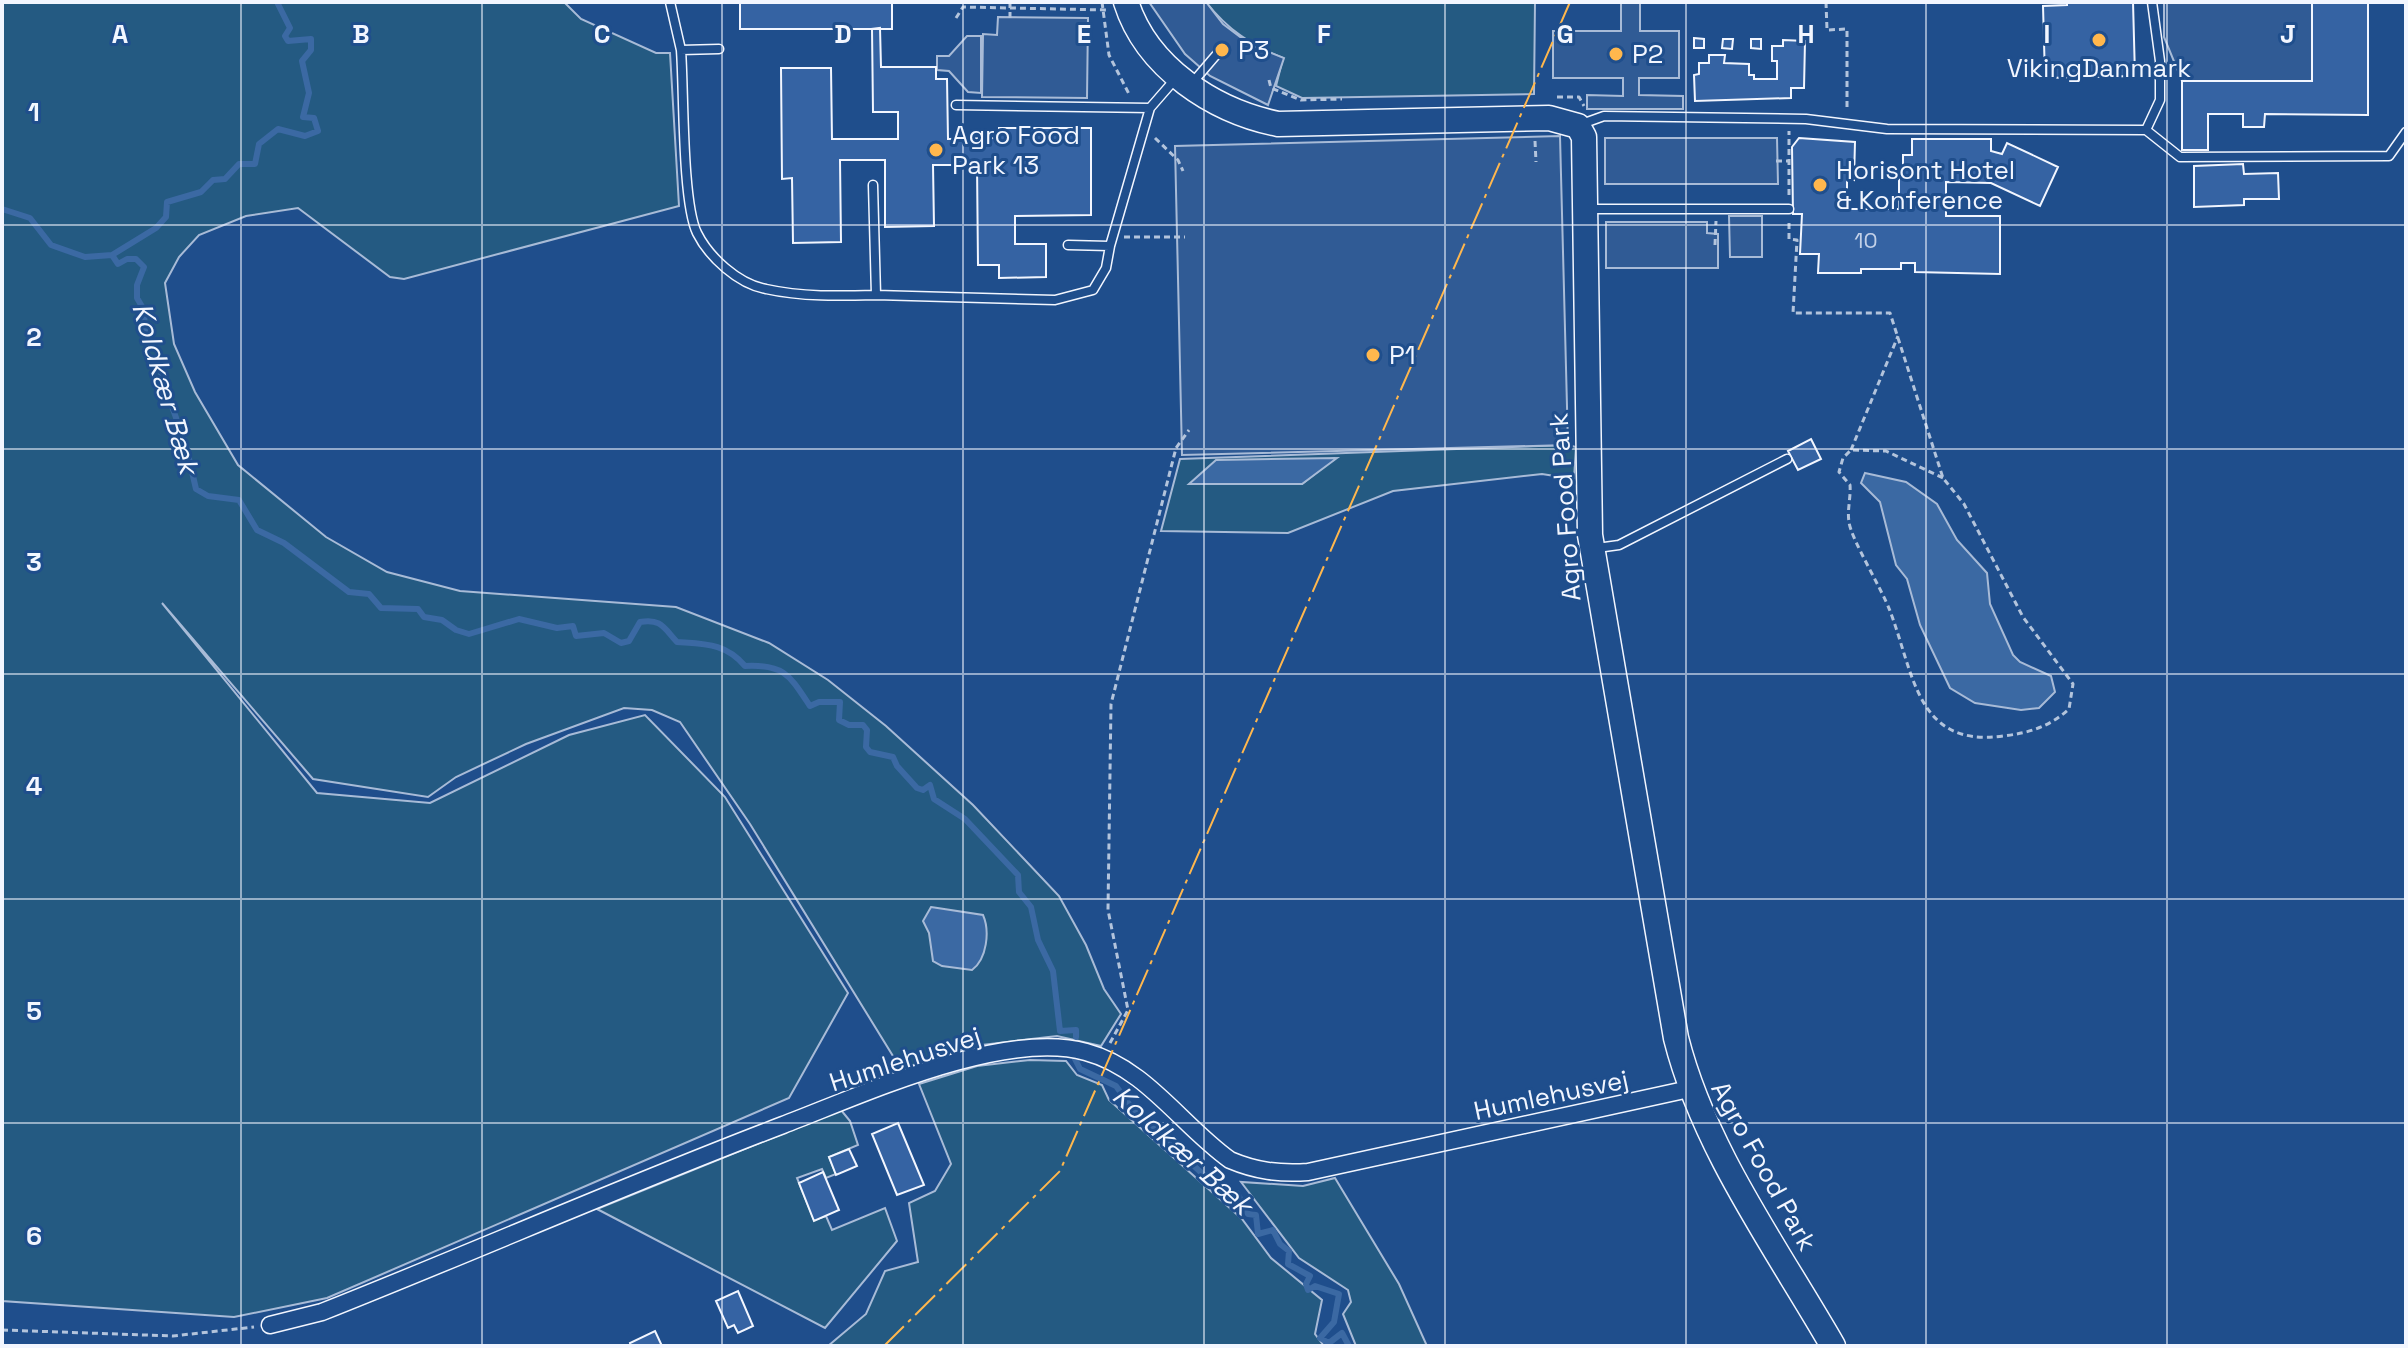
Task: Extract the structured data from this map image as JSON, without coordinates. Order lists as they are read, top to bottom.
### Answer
{
  "streets": {
    "street": ["Agro Food Park", "Humlehusvej"]
  },
  "crossings": [
    ["Agro Food Park", "Humlehusvej"]
  ],
  "water": ["Koldkær Bæk"],
  "places": [
    "VikingDanmark",
    "P3",
    "P2",
    "Agro Food Park 13",
    "Horisont Hotel & Konference",
    "P1"
  ],
  "house_numbers": ["10"],
  "grid": {
    "columns": [
      "A",
      "B",
      "C",
      "D",
      "E",
      "F",
      "G",
      "H",
      "I",
      "J"
    ],
    "rows": [
      "1",
      "2",
      "3",
      "4",
      "5",
      "6"
    ]
  }
}
